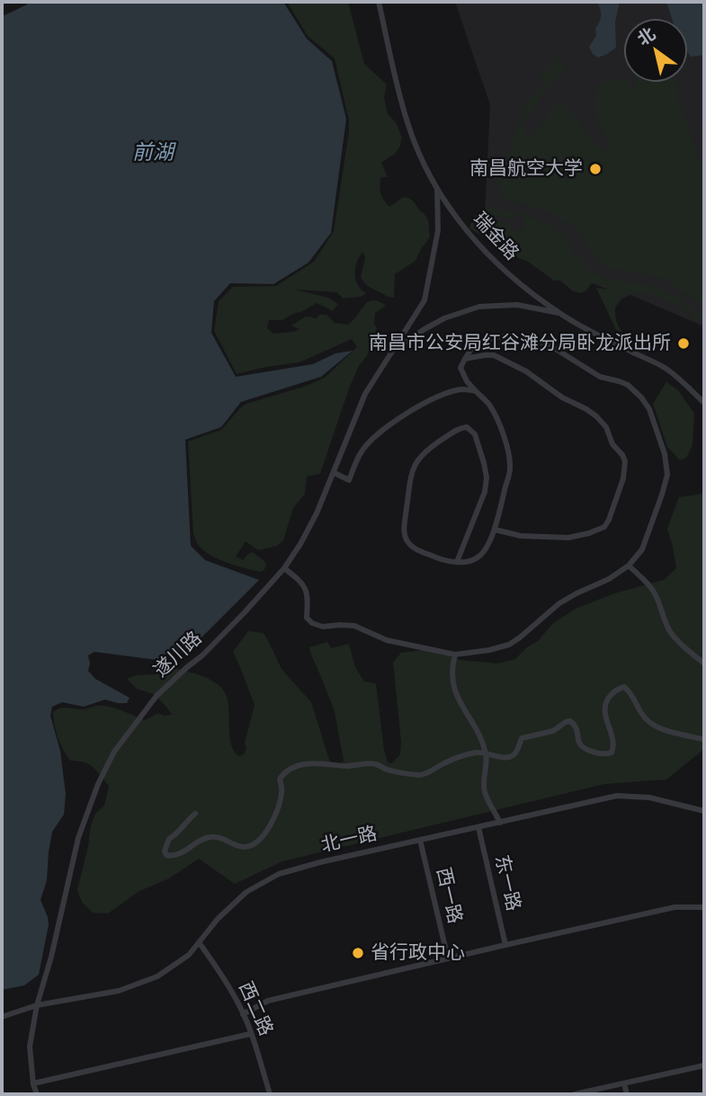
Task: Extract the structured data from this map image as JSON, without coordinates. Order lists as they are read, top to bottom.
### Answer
{
  "streets": {
    "street": [
      "瑞金路",
      "遂川路",
      "北一路",
      "东一路",
      "西一路",
      "西二路"
    ]
  },
  "crossings": [
    ["瑞金路", "遂川路"],
    ["遂川路", "北一路"],
    ["北一路", "东一路"],
    ["北一路", "西一路"],
    ["北一路", "西二路"]
  ],
  "water": ["前湖"],
  "places": ["南昌航空大学", "南昌市公安局红谷滩分局卧龙派出所", "省行政中心"],
  "north": "top left"
}
